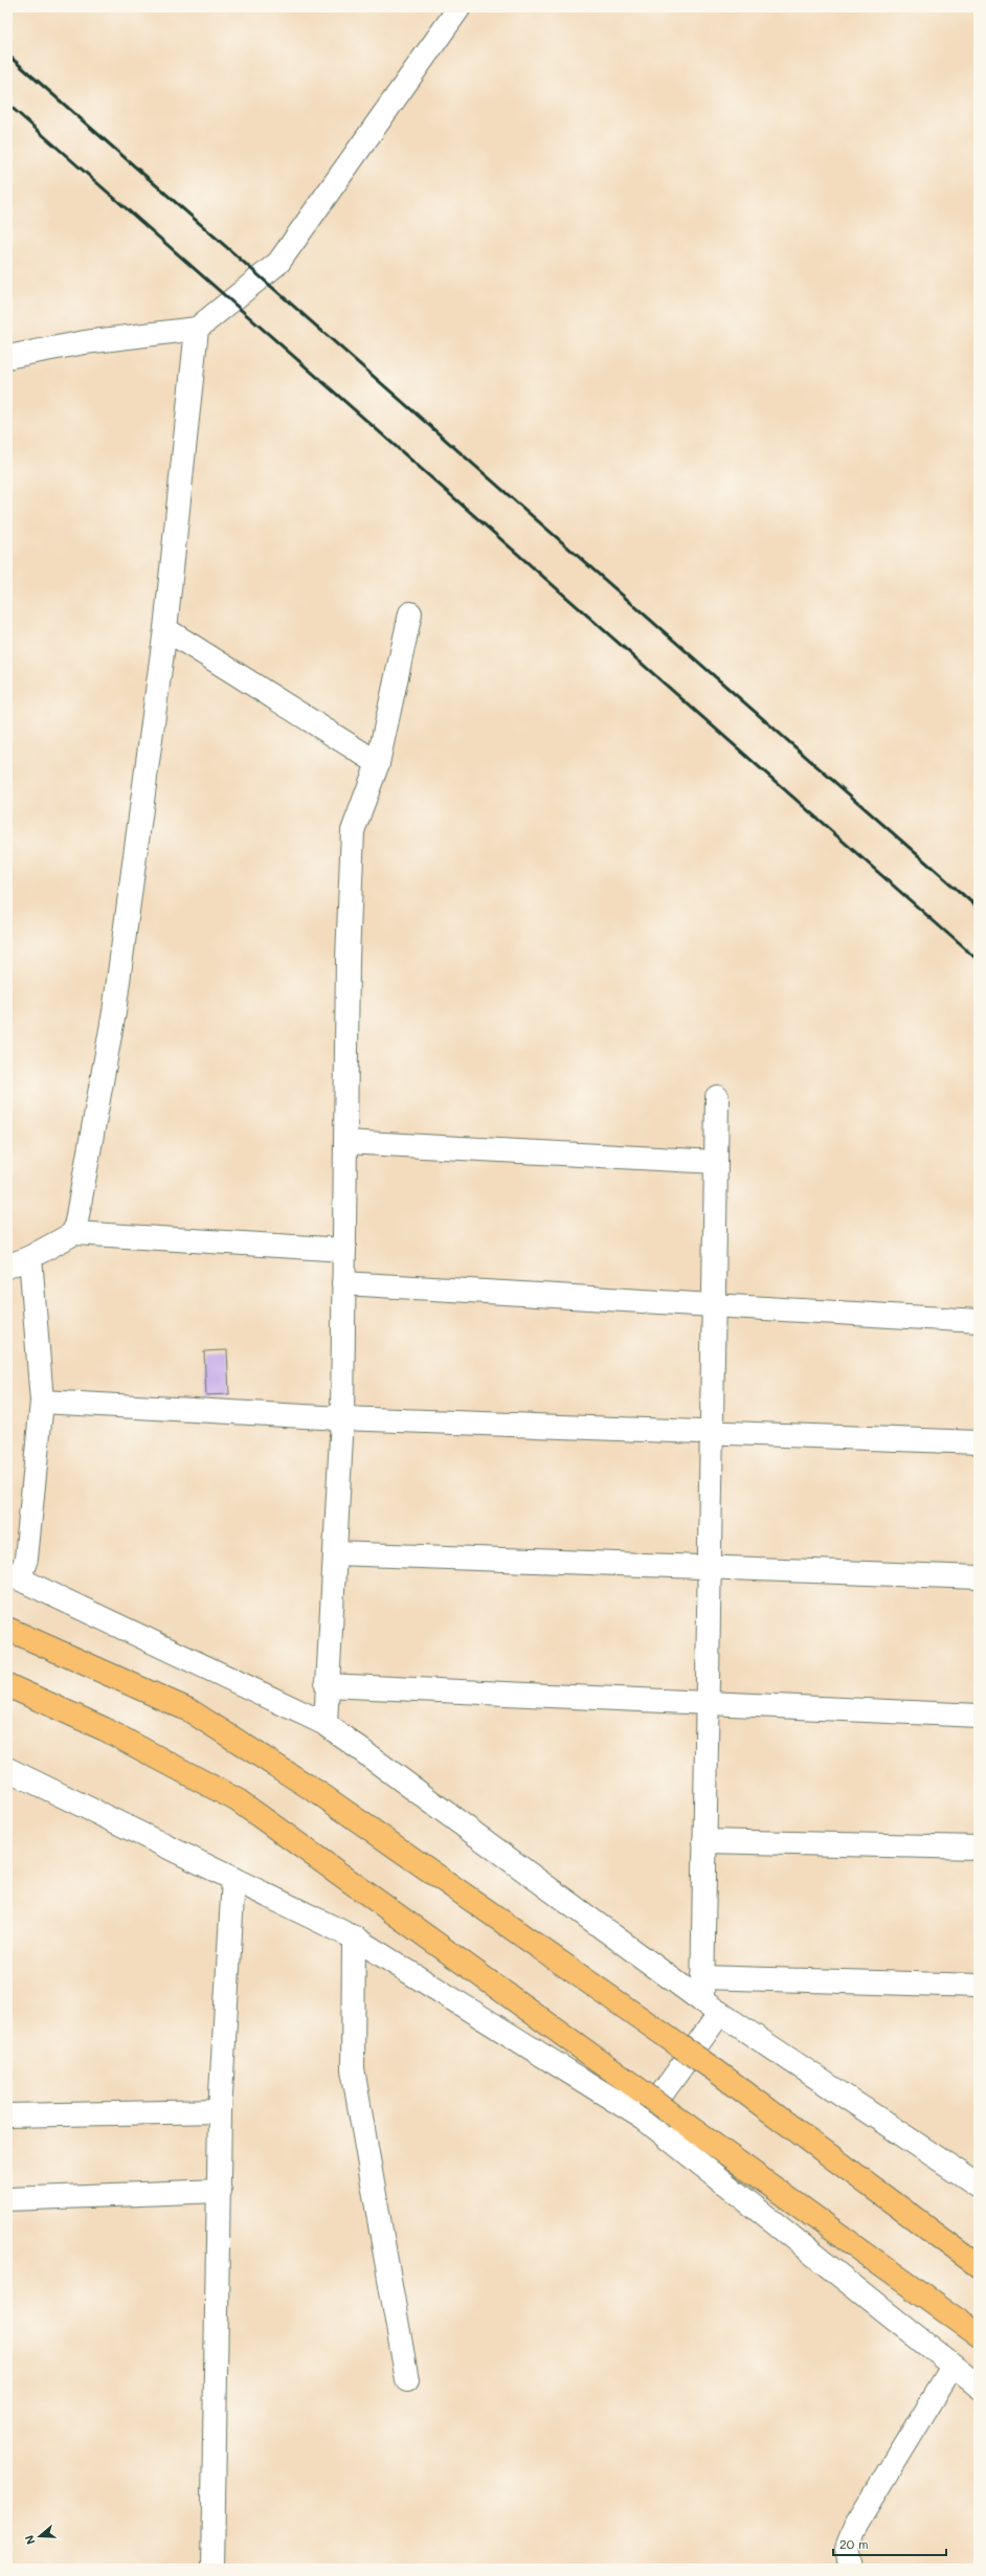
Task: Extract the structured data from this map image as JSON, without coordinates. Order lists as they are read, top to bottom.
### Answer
{
  "scale_bar": "20 m",
  "north": "left"
}
